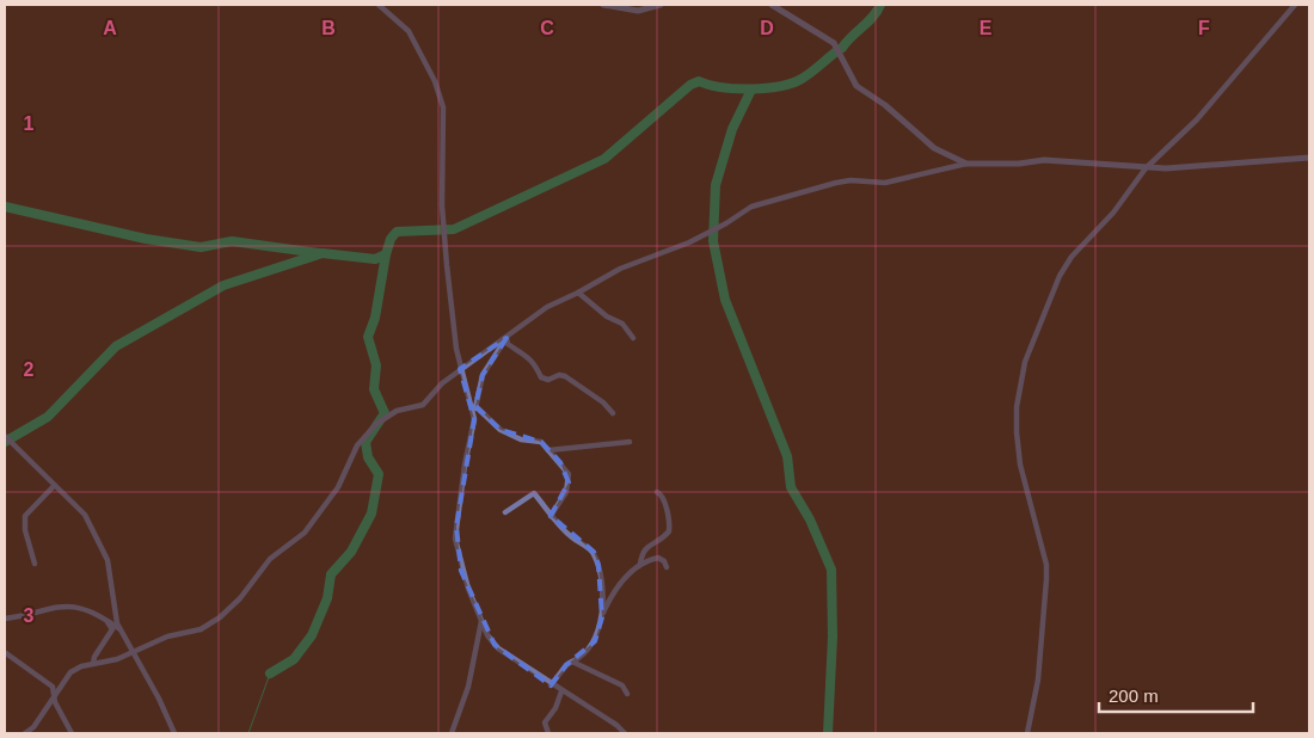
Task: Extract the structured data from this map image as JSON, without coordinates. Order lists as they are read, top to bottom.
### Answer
{
  "scale_bar": "200 m",
  "grid": {
    "columns": [
      "A",
      "B",
      "C",
      "D",
      "E",
      "F"
    ],
    "rows": ["1", "2", "3"]
  }
}
